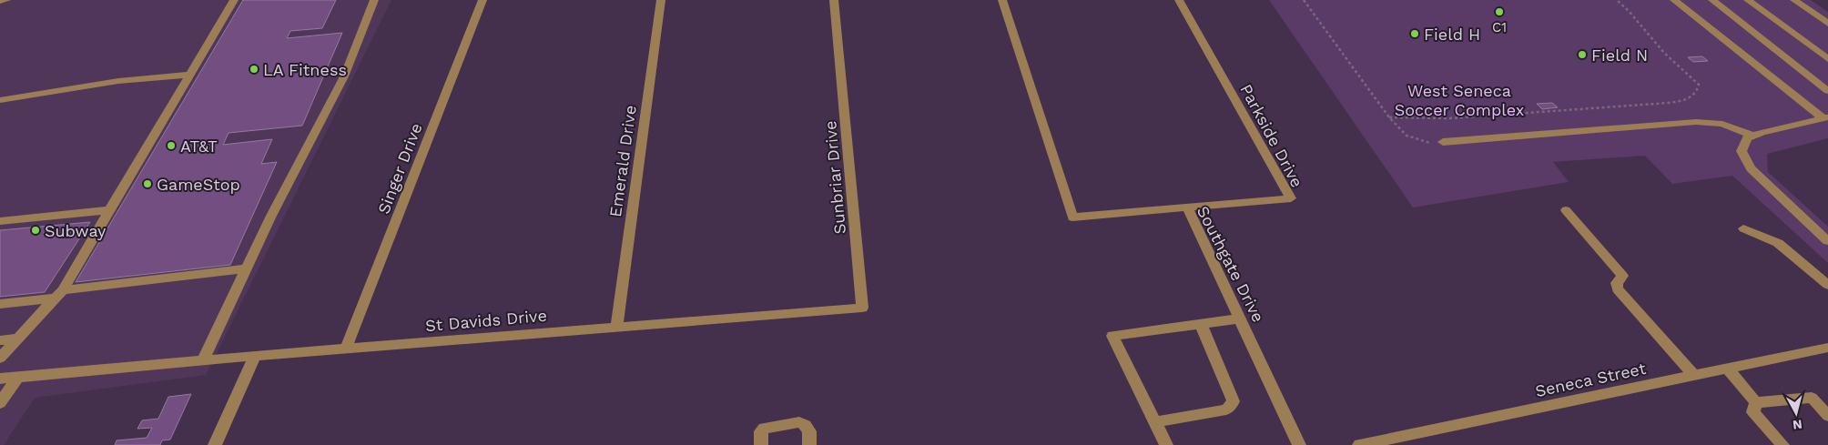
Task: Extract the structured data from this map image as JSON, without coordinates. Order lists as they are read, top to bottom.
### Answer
{
  "streets": {
    "street": [
      "Parkside Drive",
      "Emerald Drive",
      "Singer Drive",
      "Sunbriar Drive",
      "Southgate Drive",
      "St Davids Drive",
      "Seneca Street"
    ]
  },
  "crossings": [
    ["Parkside Drive", "Southgate Drive"],
    ["Emerald Drive", "St Davids Drive"],
    ["Singer Drive", "St Davids Drive"],
    ["Sunbriar Drive", "St Davids Drive"]
  ],
  "parks": ["West Seneca Soccer Complex"],
  "places": [
    "C1",
    "Field H",
    "Field N",
    "LA Fitness",
    "AT&T",
    "GameStop",
    "Subway"
  ],
  "north": "bottom"
}
